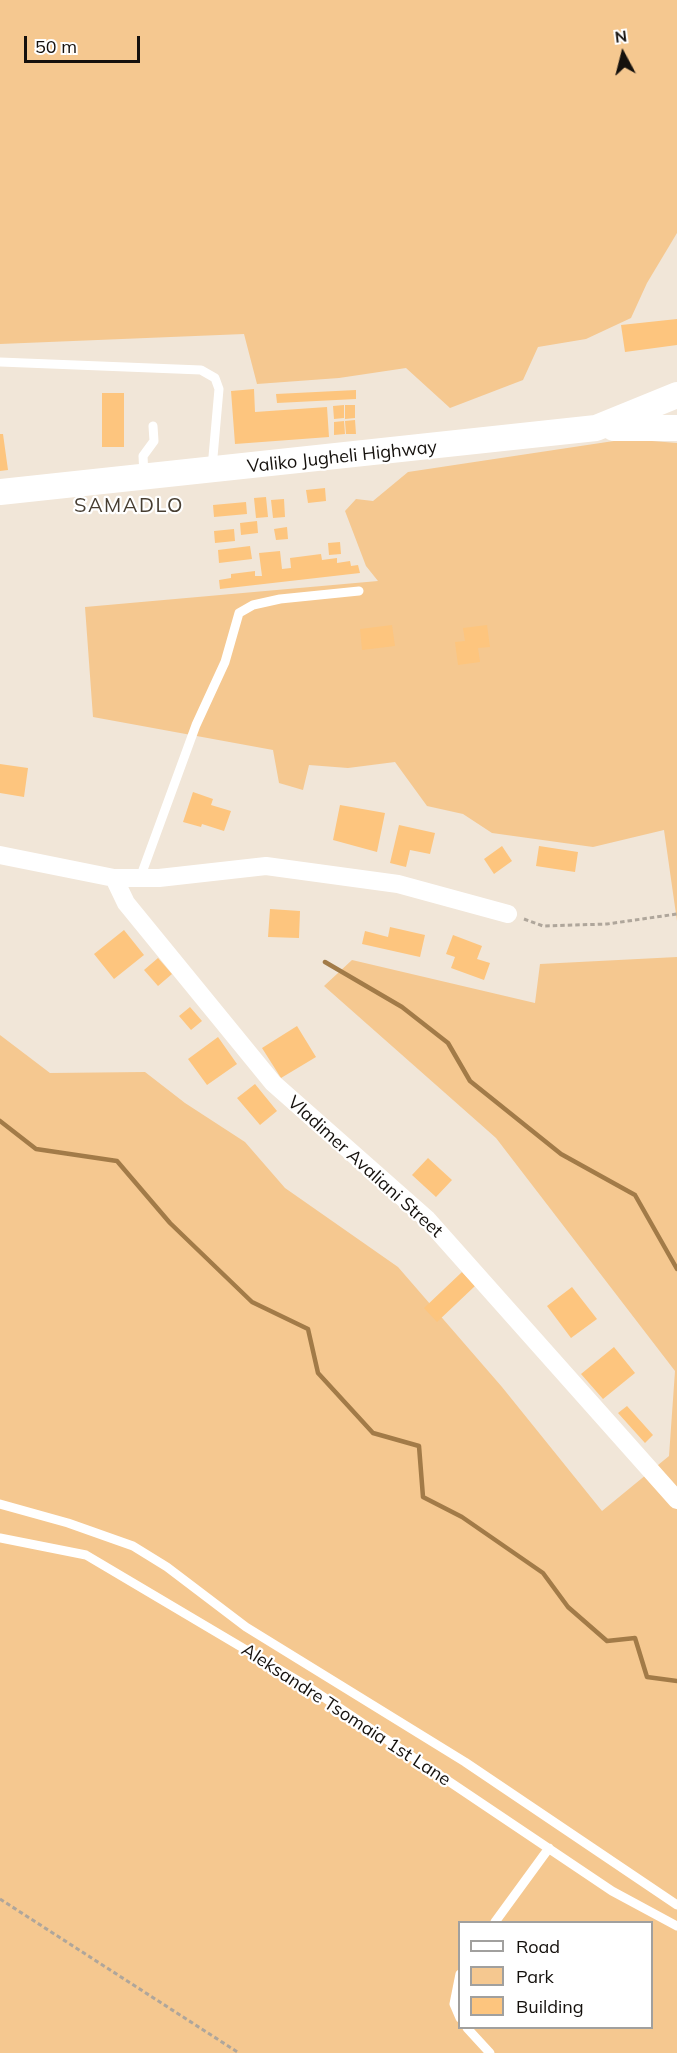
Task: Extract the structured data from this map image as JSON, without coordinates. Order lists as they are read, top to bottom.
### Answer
{
  "streets": {
    "main road": ["Valiko Jugheli Highway"],
    "street": ["Vladimer Avaliani Street"],
    "lane": ["Aleksandre Tsomaia 1st Lane"]
  },
  "districts": ["SAMADLO"],
  "legend": ["Road", "Park", "Building"],
  "scale_bar": "50 m",
  "north": "top"
}
